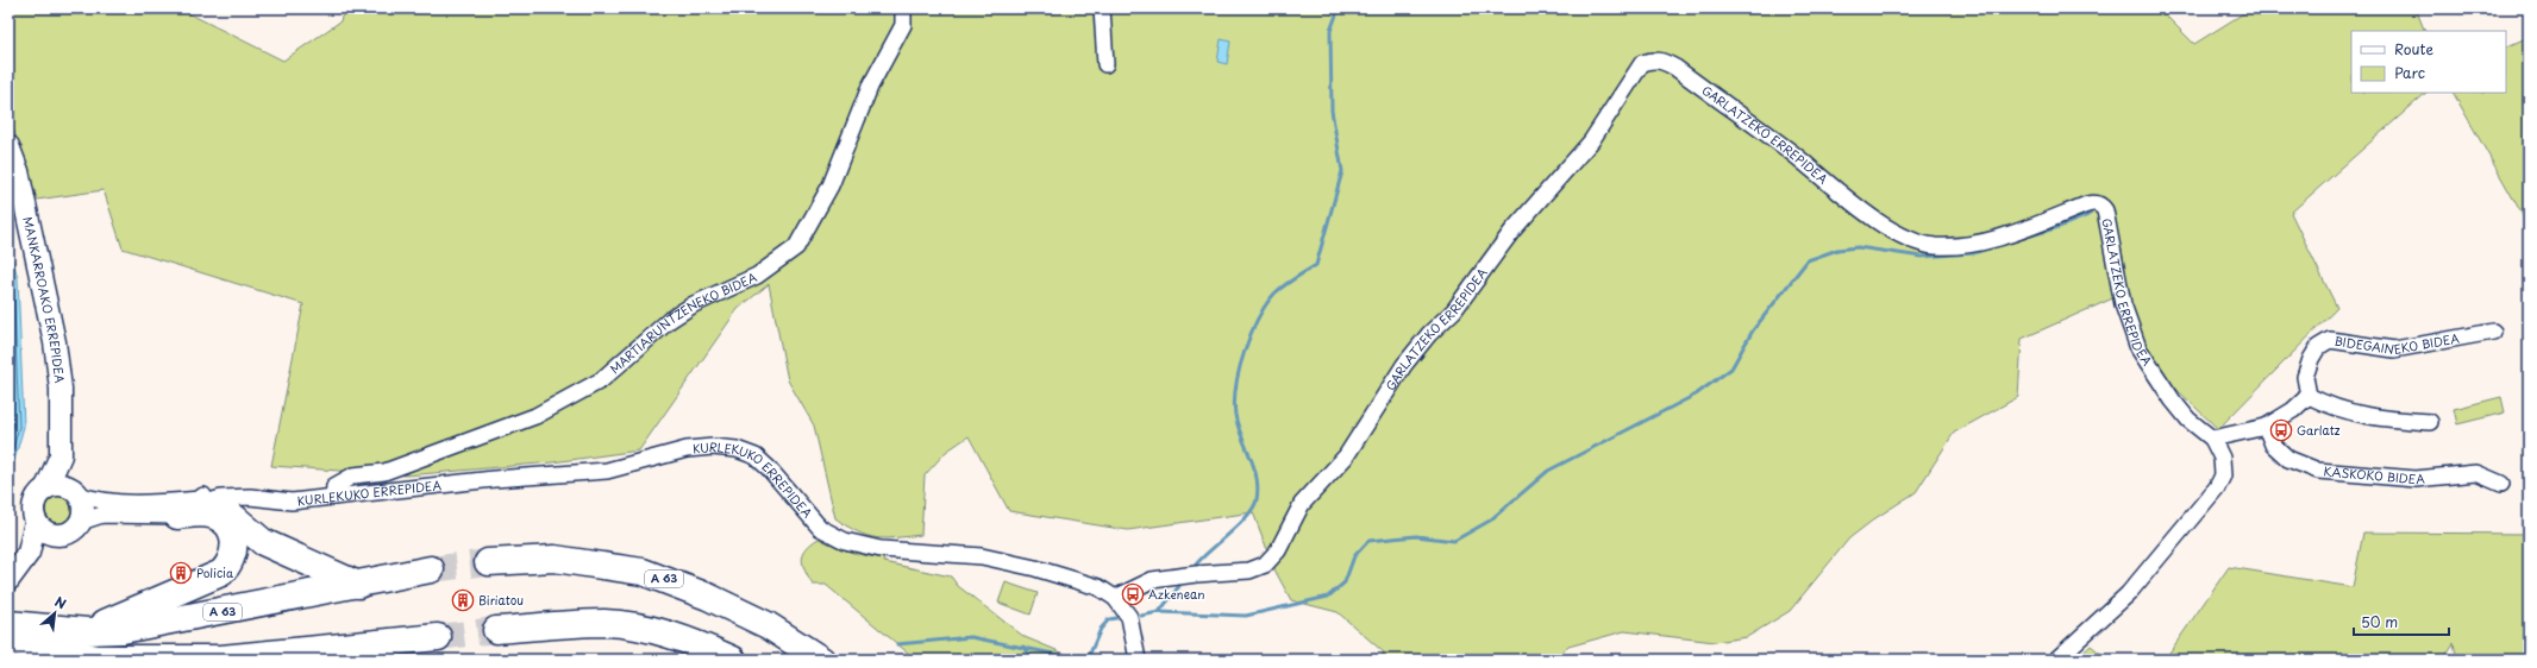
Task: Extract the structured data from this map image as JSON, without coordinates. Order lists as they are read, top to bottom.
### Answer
{
  "streets": {
    "highway": ["A 63"],
    "main road": ["MANKARROAKO ERREPIDEA"],
    "street": [
      "GARLATZEKO ERREPIDEA",
      "MARTIARUNTZENEKO BIDEA",
      "BIDEGAINEKO BIDEA",
      "KASKOKO BIDEA",
      "KURLEKUKO ERREPIDEA"
    ]
  },
  "crossings": [
    ["GARLATZEKO ERREPIDEA", "KURLEKUKO ERREPIDEA"],
    ["MARTIARUNTZENEKO BIDEA", "KURLEKUKO ERREPIDEA"]
  ],
  "places": {
    "bus stop": ["Garlatz", "Azkenean"],
    "building": ["Policia", "Biriatou"]
  },
  "legend": ["Route", "Parc"],
  "scale_bar": "50 m",
  "north": "top right"
}
